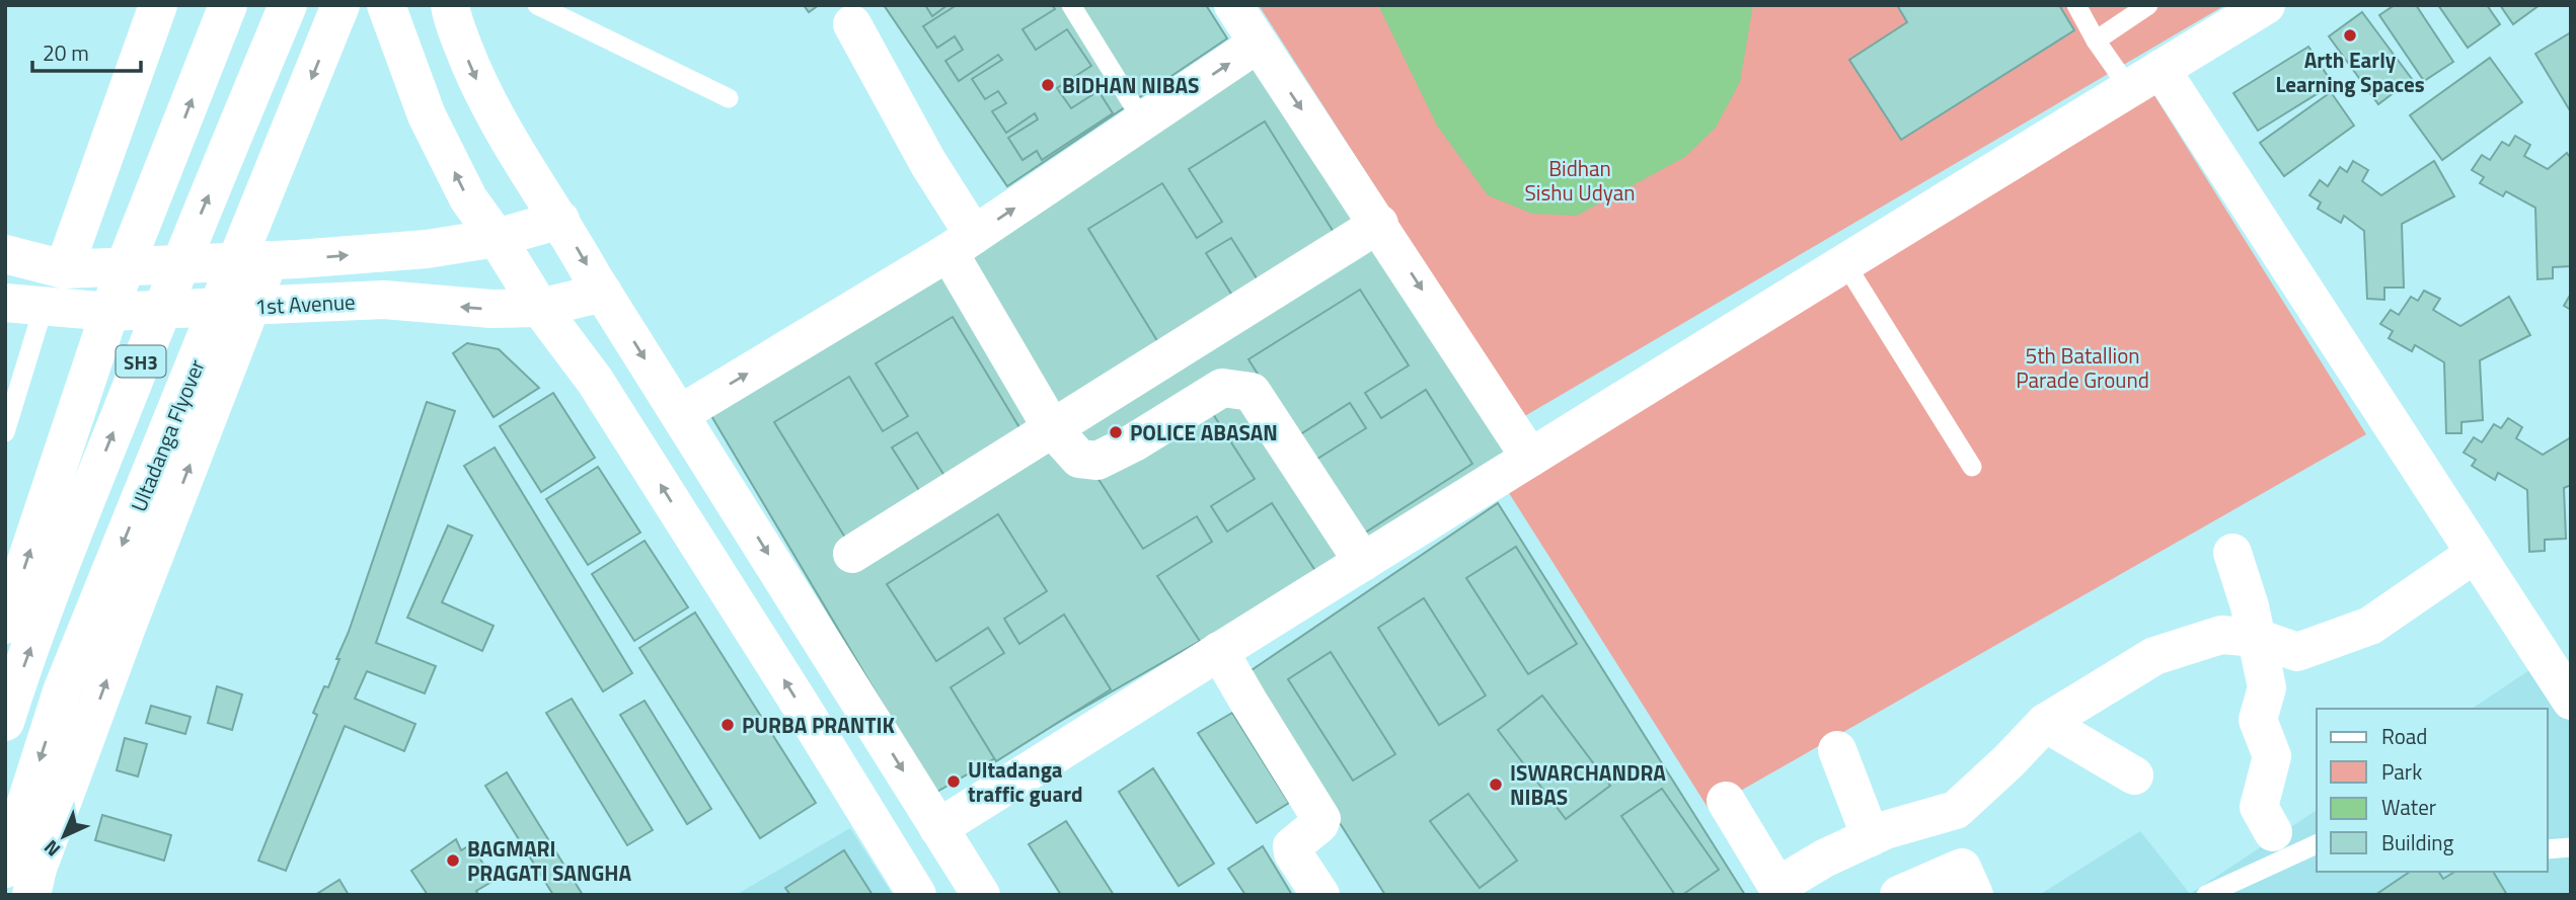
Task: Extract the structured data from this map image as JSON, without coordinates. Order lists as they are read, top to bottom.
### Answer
{
  "streets": {
    "street": ["1st Avenue", "SH3", "Ultadanga Flyover"]
  },
  "parks": ["Bidhan Sishu Udyan", "5th Batallion Parade Ground"],
  "places": [
    "Arth Early Learning Spaces",
    "BIDHAN NIBAS",
    "POLICE ABASAN",
    "PURBA PRANTIK",
    "Ultadanga traffic guard",
    "ISWARCHANDRA NIBAS",
    "BAGMARI PRAGATI SANGHA"
  ],
  "legend": [
    "Road",
    "Park",
    "Water",
    "Building"
  ],
  "scale_bar": "20 m",
  "north": "bottom left"
}
